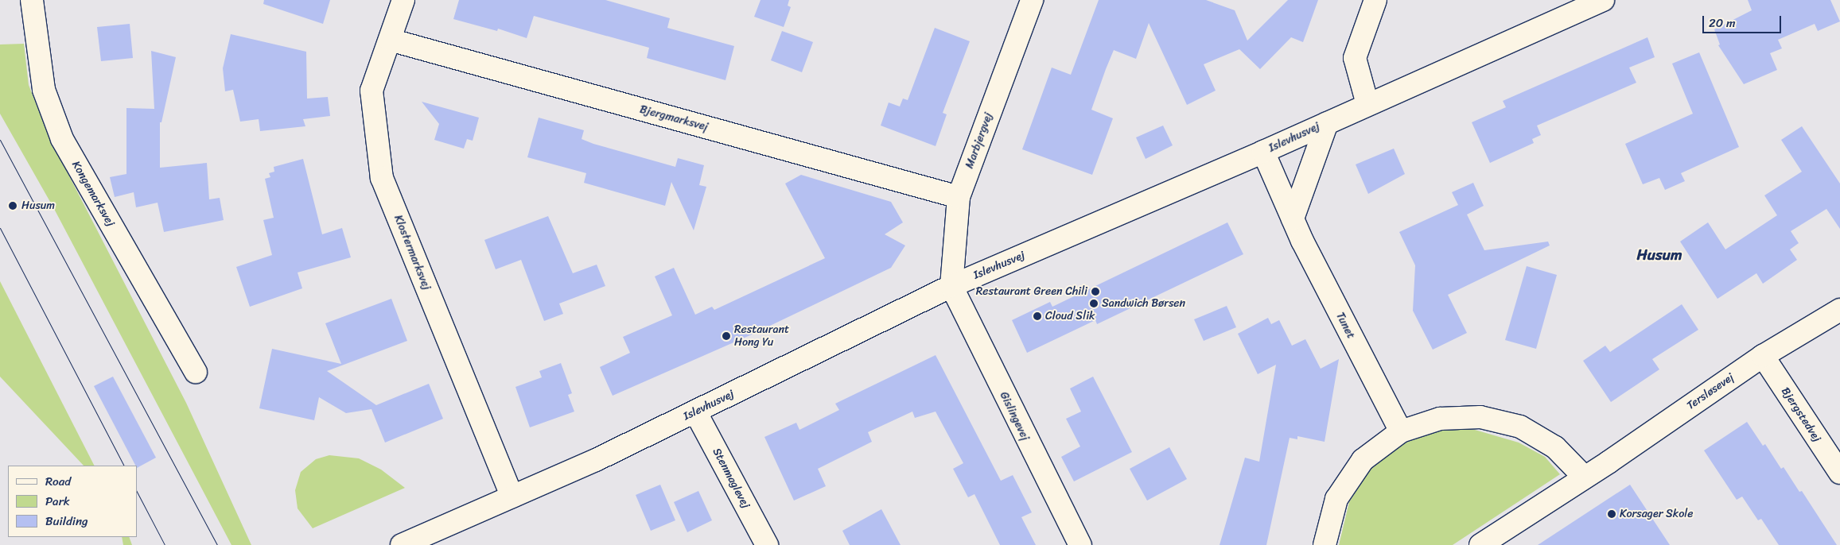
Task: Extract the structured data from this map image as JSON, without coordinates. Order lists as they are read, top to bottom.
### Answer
{
  "streets": {
    "street": [
      "Bjergmarksvej",
      "Islevhusvej",
      "Marbjergvej",
      "Kongemarksvej",
      "Klostermarksvej",
      "Tunet",
      "Tersløsevej",
      "Bjergstedvej",
      "Gislingevej",
      "Stenmaglevej"
    ]
  },
  "crossings": [
    ["Bjergmarksvej", "Marbjergvej"],
    ["Bjergmarksvej", "Klostermarksvej"],
    ["Islevhusvej", "Marbjergvej"],
    ["Islevhusvej", "Klostermarksvej"],
    ["Islevhusvej", "Tunet"],
    ["Islevhusvej", "Gislingevej"],
    ["Islevhusvej", "Stenmaglevej"],
    ["Marbjergvej", "Gislingevej"],
    ["Tersløsevej", "Bjergstedvej"]
  ],
  "districts": ["Husum"],
  "places": [
    "Husum",
    "Restaurant Green Chili",
    "Sandwich Børsen",
    "Cloud Slik",
    "Restaurant Hong Yu",
    "Korsager Skole"
  ],
  "legend": ["Road", "Park", "Building"],
  "scale_bar": "20 m"
}
